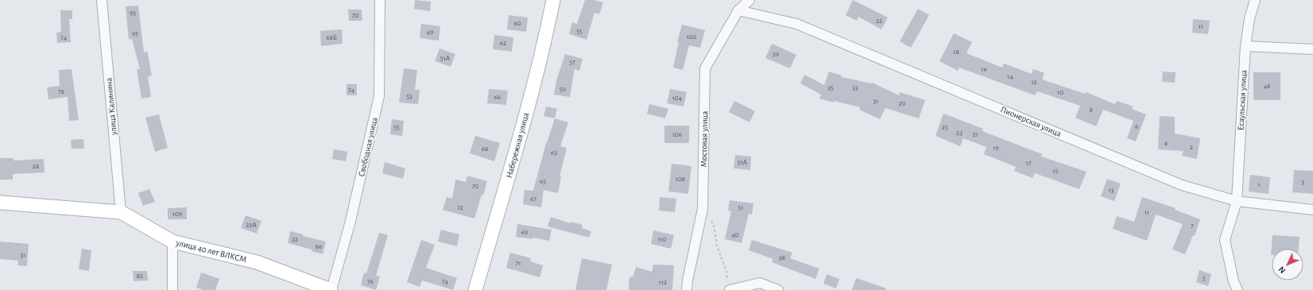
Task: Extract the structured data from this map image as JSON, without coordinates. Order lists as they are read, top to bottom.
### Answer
{
  "streets": {
    "street": [
      "Есаульская улица",
      "улица Калинина",
      "Пионерская улица",
      "Мостовая улица",
      "Набережная улица",
      "Свободная улица",
      "улица 40 лет ВЛКСМ"
    ]
  },
  "crossings": [
    ["Есаульская улица", "Пионерская улица"],
    ["улица Калинина", "улица 40 лет ВЛКСМ"],
    ["Пионерская улица", "Мостовая улица"],
    ["Свободная улица", "улица 40 лет ВЛКСМ"]
  ],
  "house_numbers": [
    "93",
    "70",
    "22",
    "60",
    "11",
    "55",
    "49",
    "95",
    "100",
    "74",
    "68Б",
    "62",
    "18",
    "39",
    "51А",
    "57",
    "16",
    "14",
    "12",
    "48",
    "35",
    "33",
    "59",
    "74",
    "78",
    "10",
    "53",
    "66",
    "104",
    "31",
    "29",
    "8",
    "6",
    "55",
    "25",
    "23",
    "106",
    "21",
    "4",
    "2",
    "19",
    "68",
    "63",
    "51А",
    "17",
    "28",
    "15",
    "108",
    "65",
    "3",
    "1",
    "70",
    "13",
    "67",
    "72",
    "51",
    "11",
    "109",
    "22А",
    "7",
    "69",
    "40",
    "22",
    "110",
    "86",
    "31",
    "38",
    "71",
    "82",
    "5",
    "76",
    "74",
    "112"
  ],
  "north": "bottom left"
}
